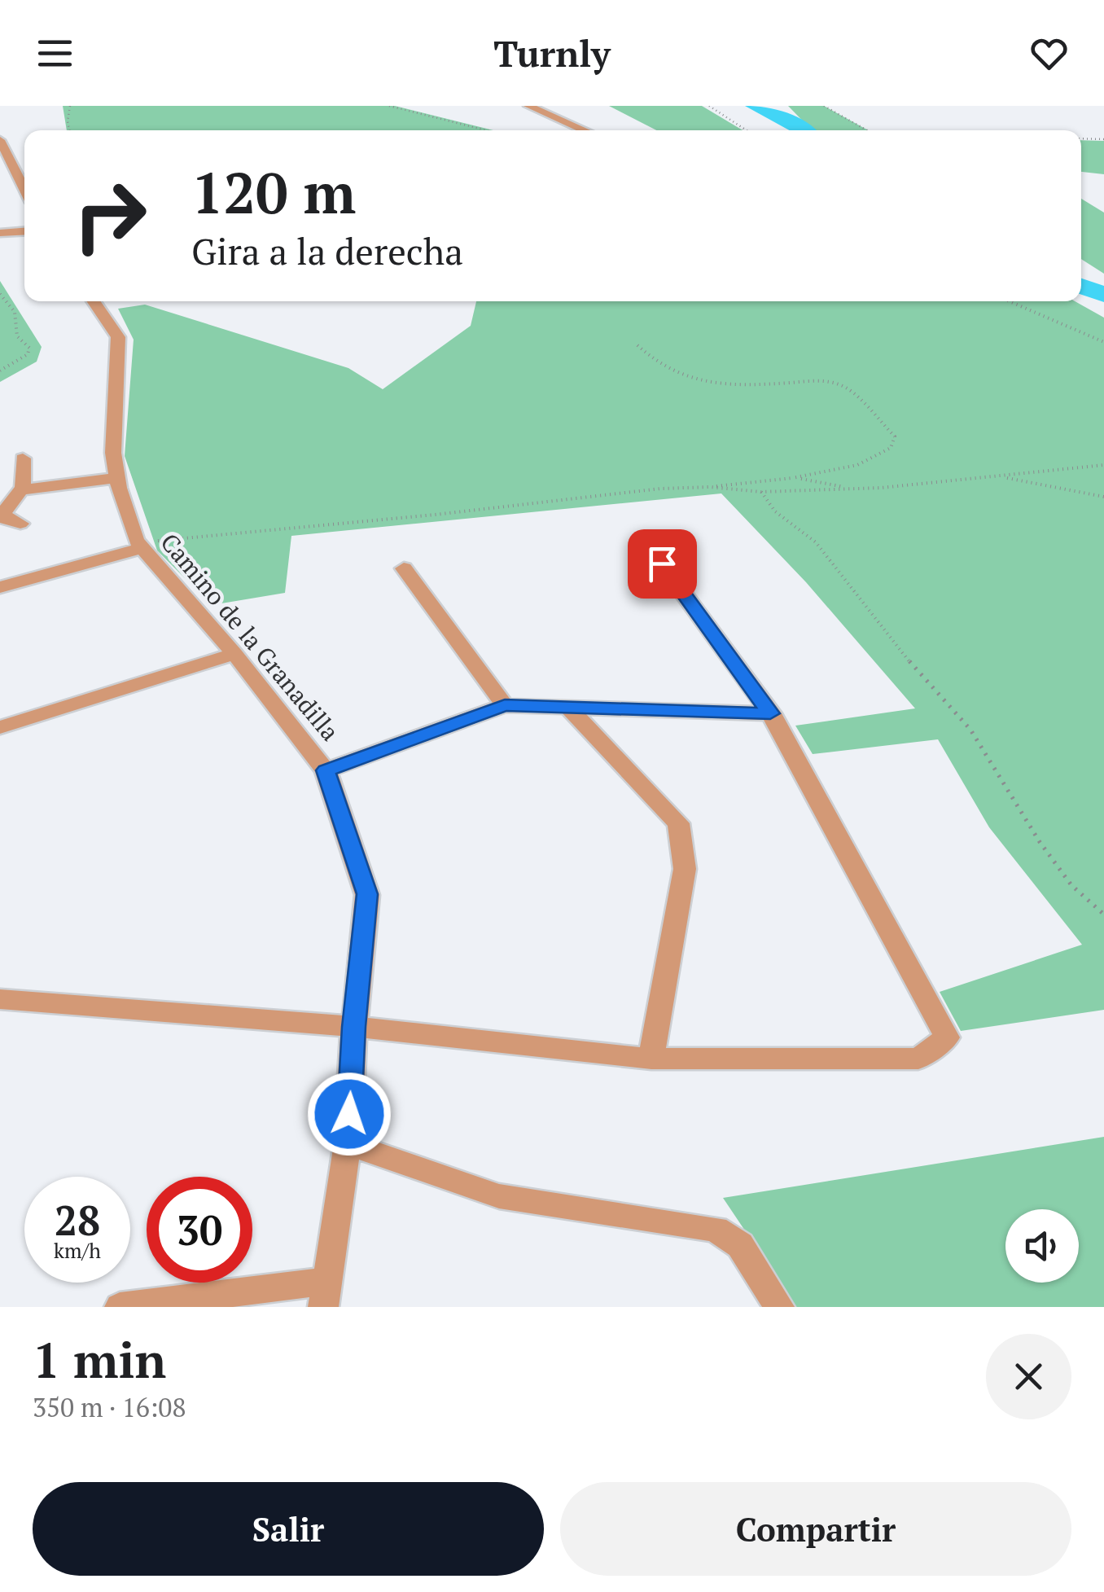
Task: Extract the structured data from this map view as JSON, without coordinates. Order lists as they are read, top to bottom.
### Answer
{
  "streets": {
    "street": ["Camino de la Granadilla"]
  },
  "page": {
    "header": "Turnly",
    "turn": ["120 m", "Gira a la derecha"],
    "speed": "28 km/h",
    "limit": "30",
    "heading": ["1 min", "350 m · 16:08"],
    "buttons": ["Salir", "Compartir"]
  }
}
